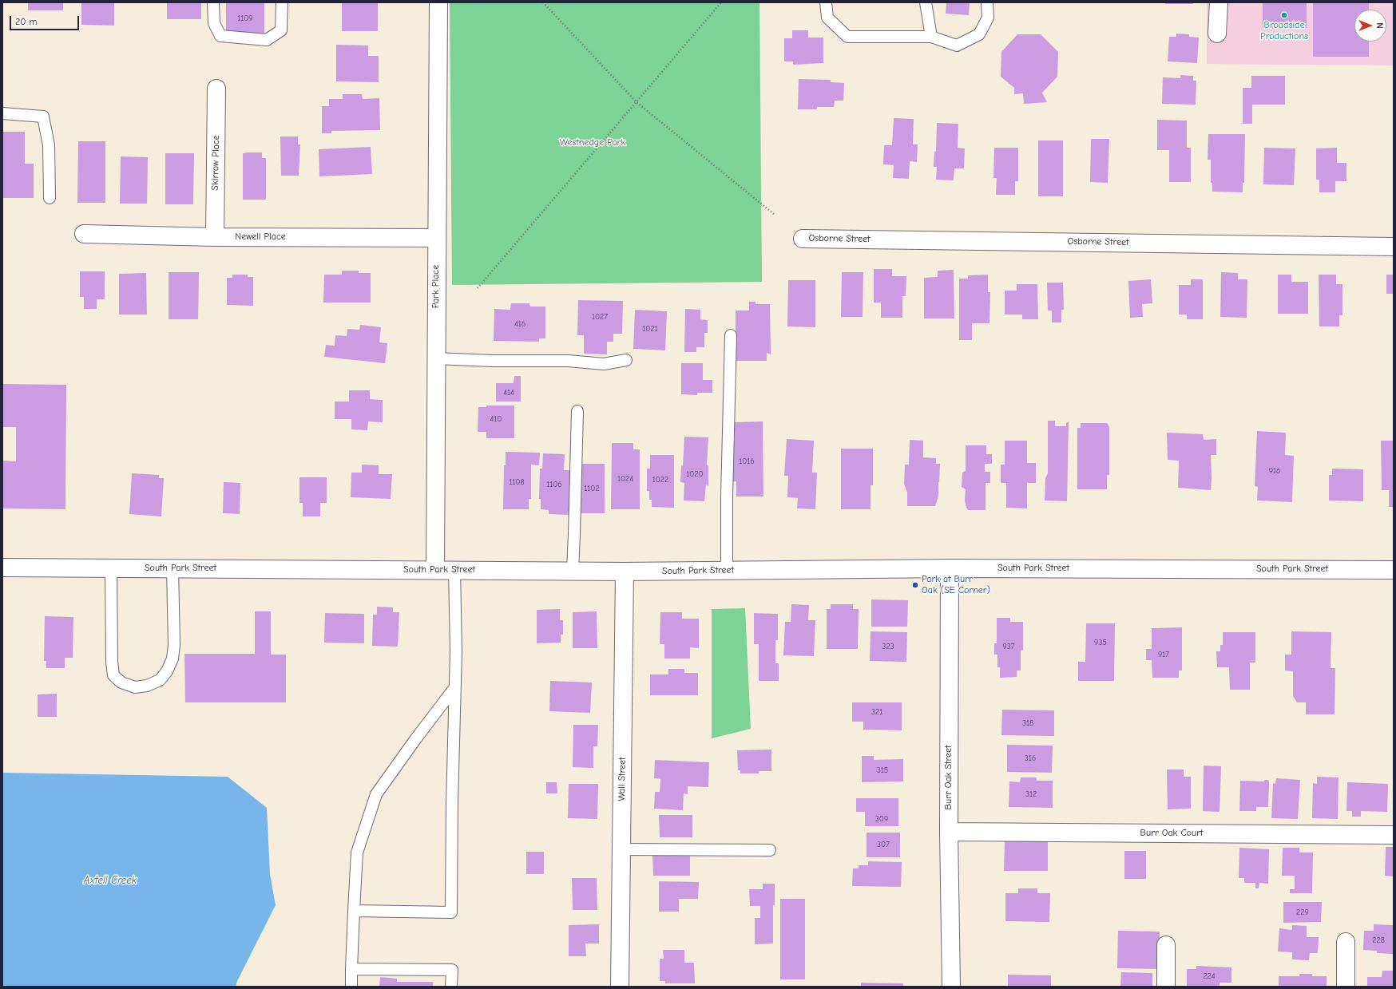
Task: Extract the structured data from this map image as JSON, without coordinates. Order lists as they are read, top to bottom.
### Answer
{
  "streets": {
    "street": [
      "Skirrow Place",
      "Newell Place",
      "Osborne Street",
      "Park Place",
      "South Park Street",
      "Burr Oak Street",
      "Wall Street",
      "Burr Oak Court"
    ]
  },
  "crossings": [
    ["Skirrow Place", "Newell Place"],
    ["Newell Place", "Park Place"],
    ["Park Place", "South Park Street"],
    ["South Park Street", "Burr Oak Street"],
    ["South Park Street", "Wall Street"],
    ["Burr Oak Street", "Burr Oak Court"]
  ],
  "water": ["Axtell Creek"],
  "parks": ["Westnedge Park"],
  "places": ["Broadside Productions", "Park at Burr Oak (SE Corner)"],
  "house_numbers": [
    "1109",
    "1027",
    "416",
    "1021",
    "414",
    "410",
    "1016",
    "916",
    "1020",
    "1024",
    "1022",
    "1108",
    "1106",
    "1102",
    "935",
    "323",
    "937",
    "917",
    "321",
    "318",
    "316",
    "315",
    "312",
    "309",
    "307",
    "229",
    "228",
    "224"
  ],
  "scale_bar": "20 m",
  "north": "right"
}
